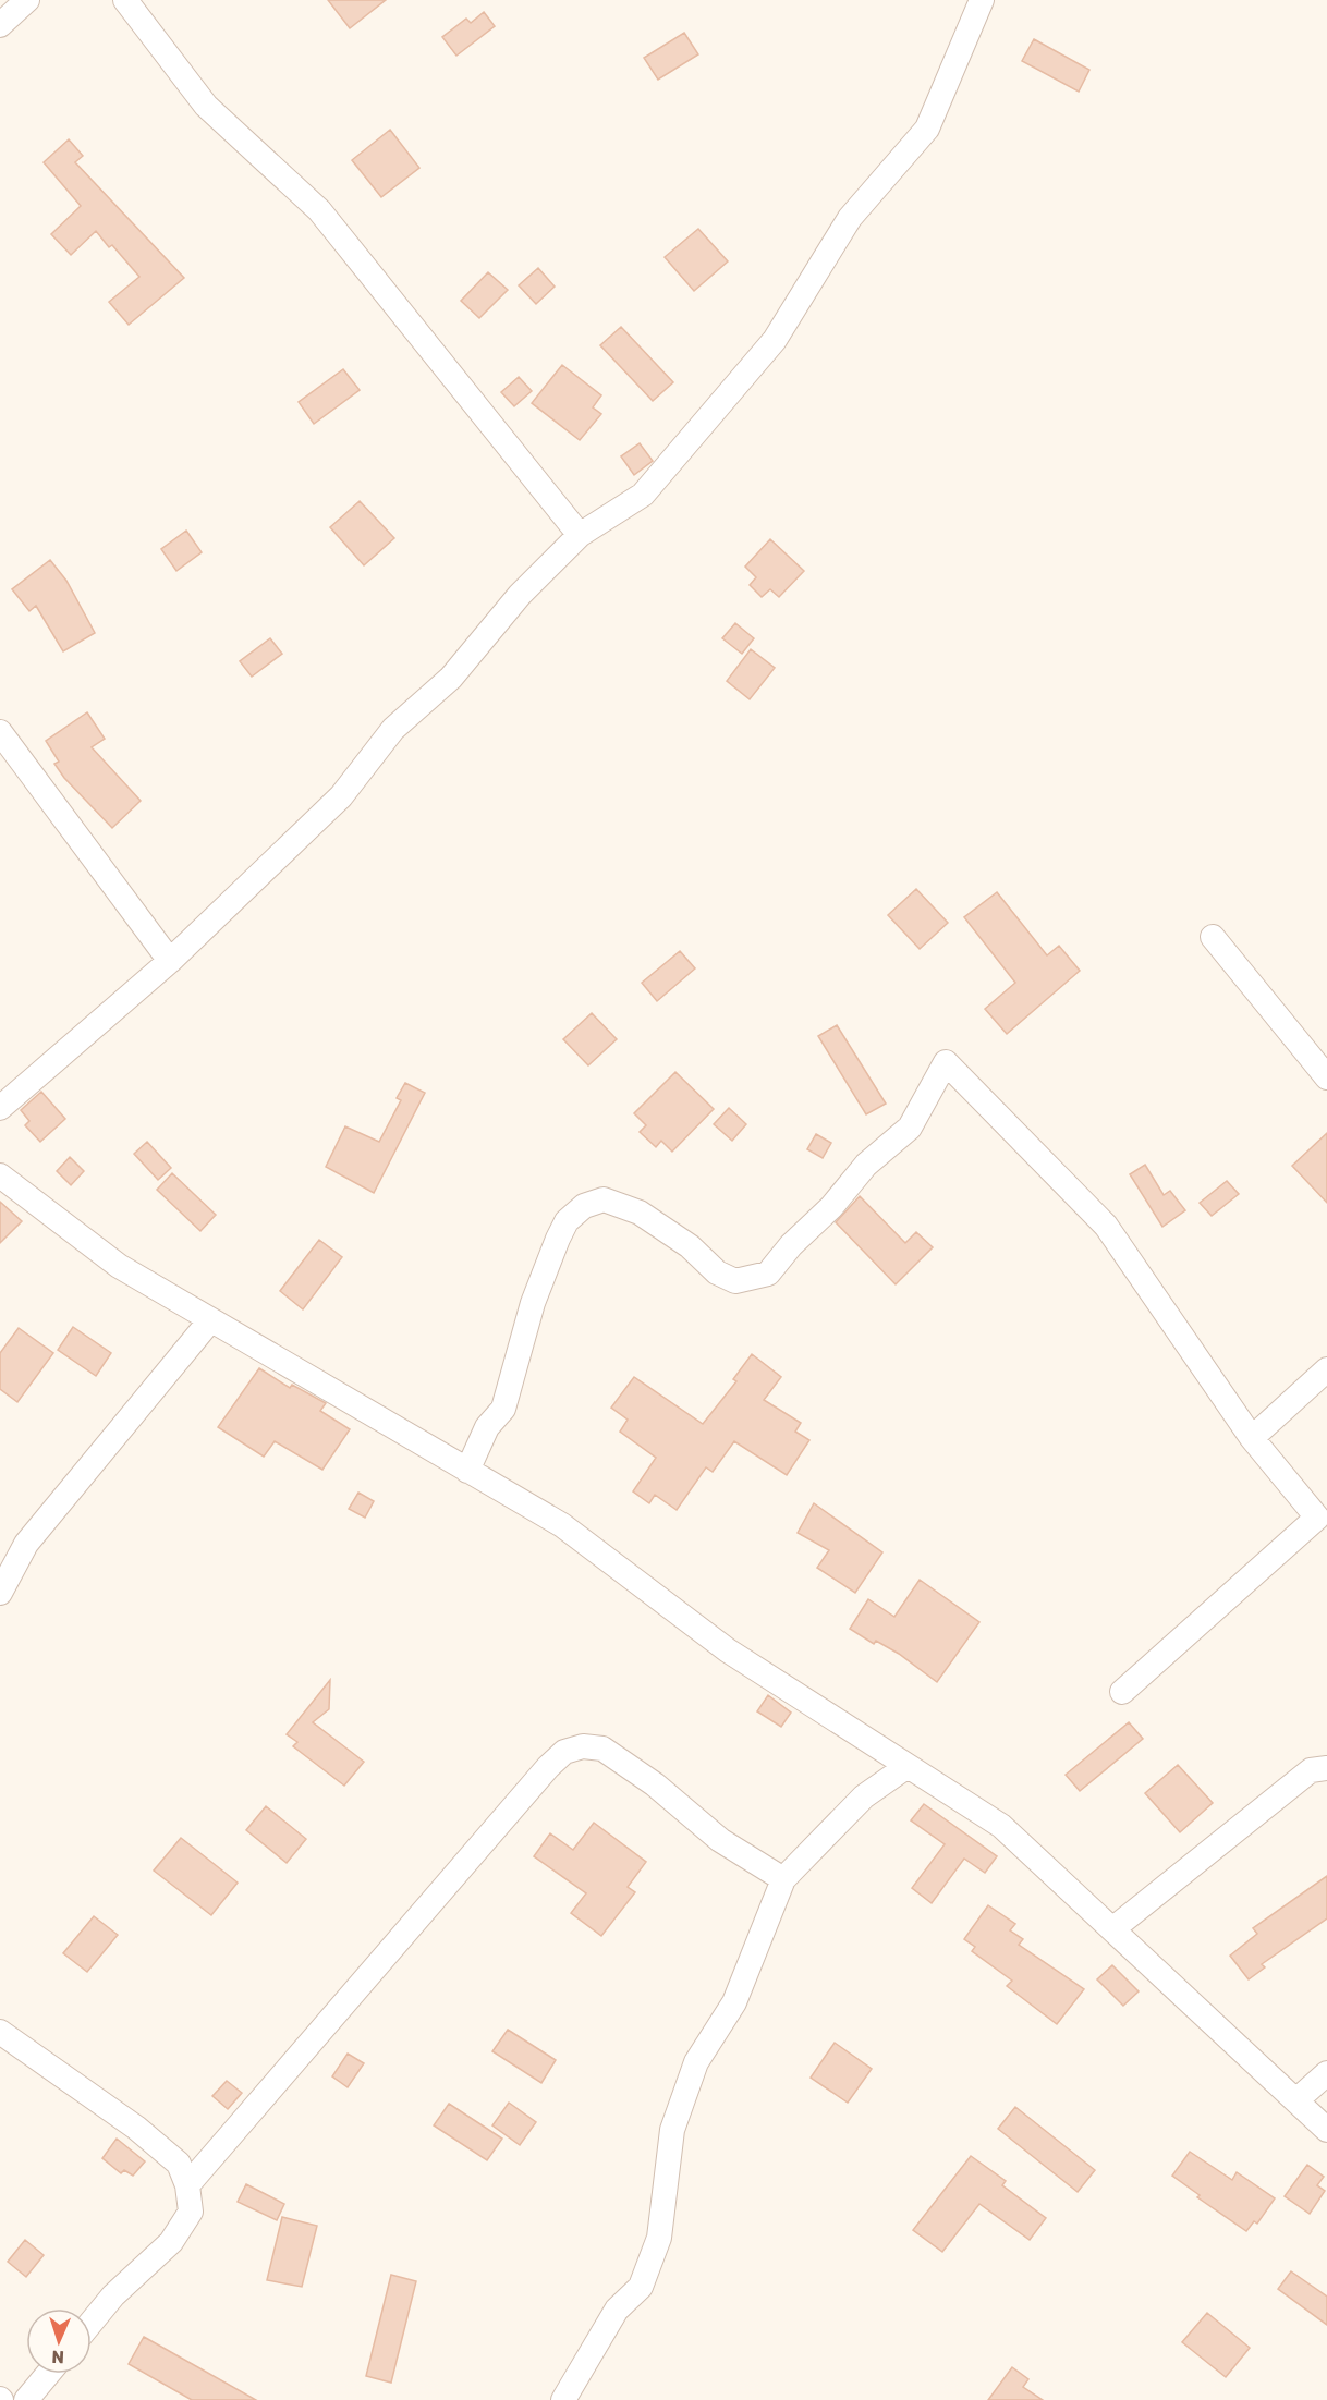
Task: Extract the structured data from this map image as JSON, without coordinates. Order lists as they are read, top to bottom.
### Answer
{
  "north": "bottom"
}
